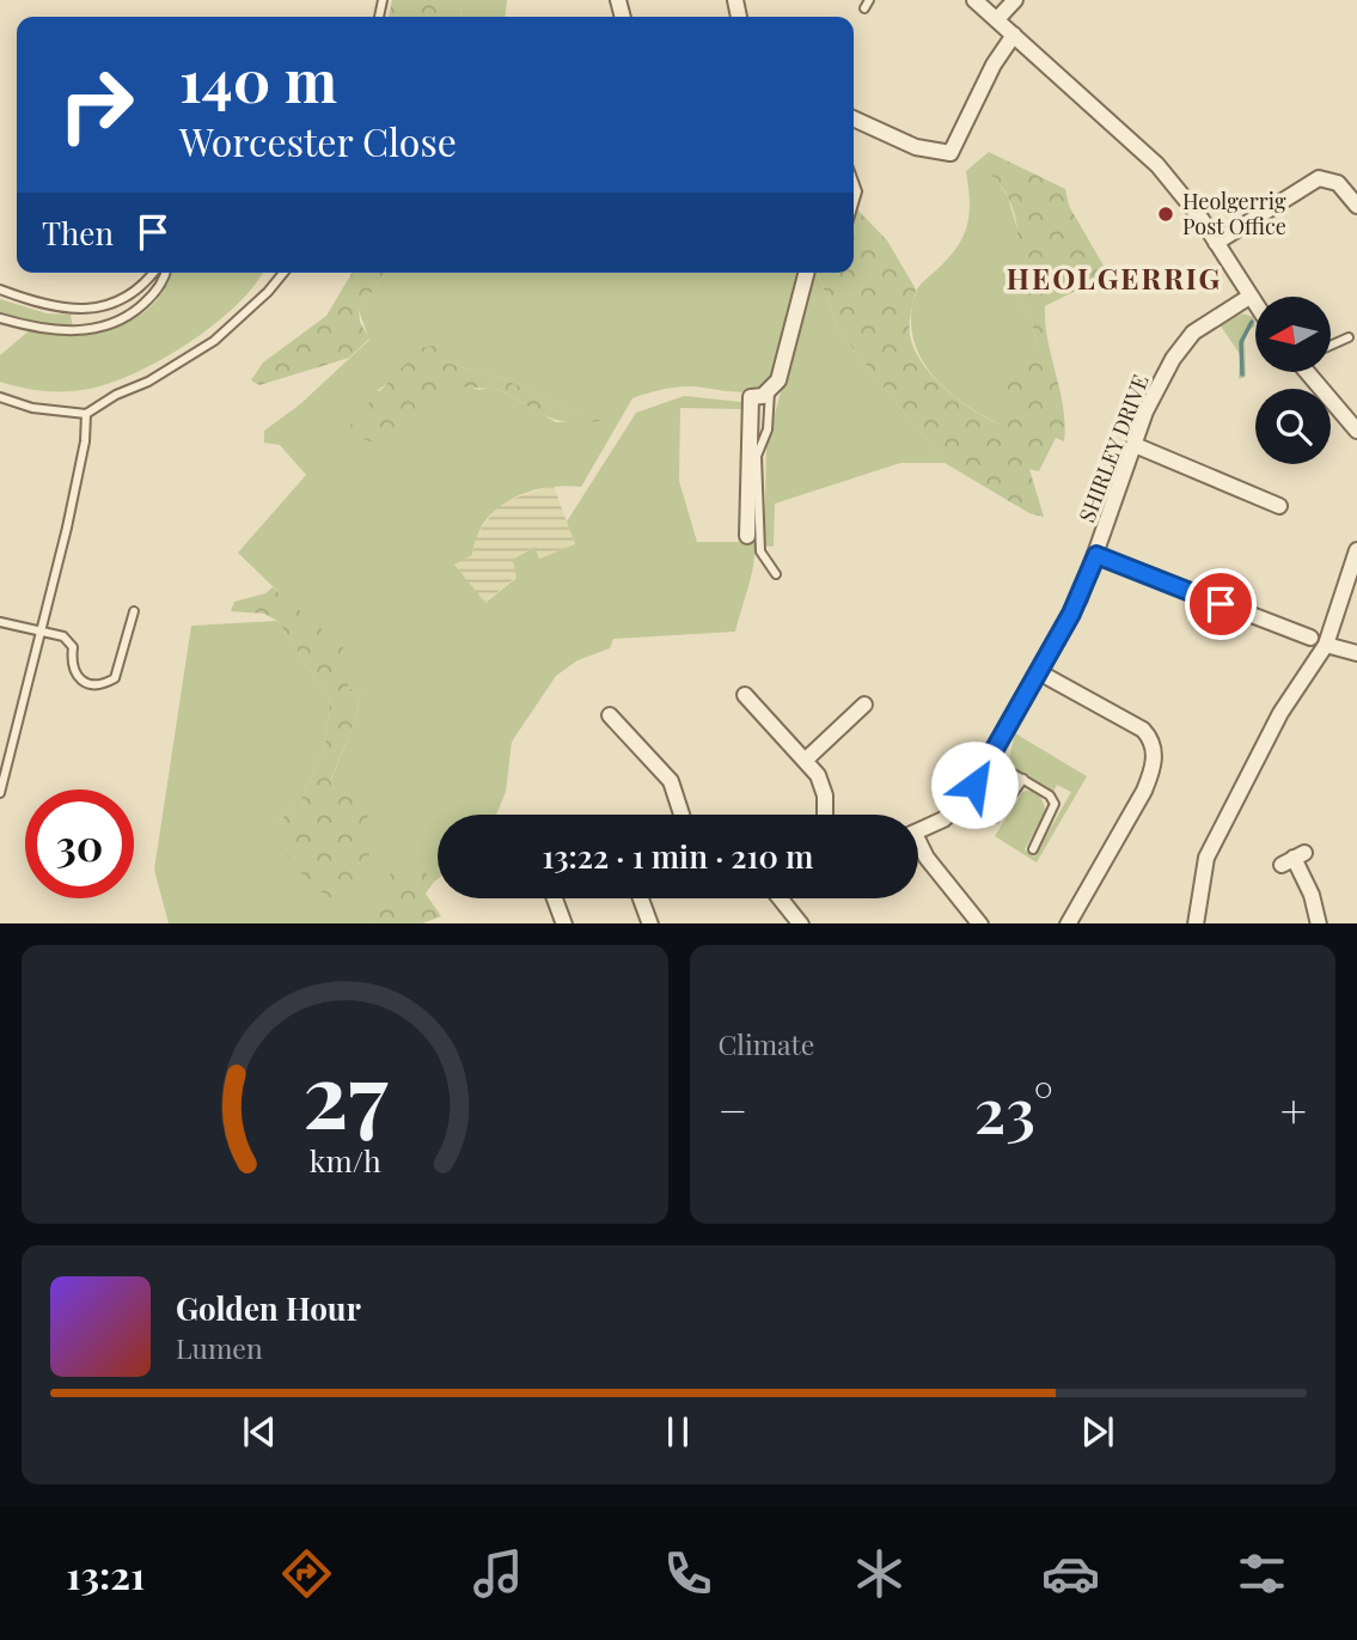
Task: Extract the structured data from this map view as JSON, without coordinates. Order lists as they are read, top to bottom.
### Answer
{
  "streets": {
    "street": ["SHIRLEY DRIVE"]
  },
  "districts": ["HEOLGERRIG"],
  "places": ["Heolgerrig Post Office"],
  "north": "left",
  "page": {
    "turn": ["140 m", "Worcester Close"],
    "then": "Then",
    "limit": "30",
    "trip": "13:22 · 1 min · 210 m",
    "tile": "Climate",
    "heat": ["−", "23°", "+"],
    "song": ["Golden Hour", "Lumen"],
    "tabs": "13:21",
    "gauge": ["27", "km/h"]
  }
}
